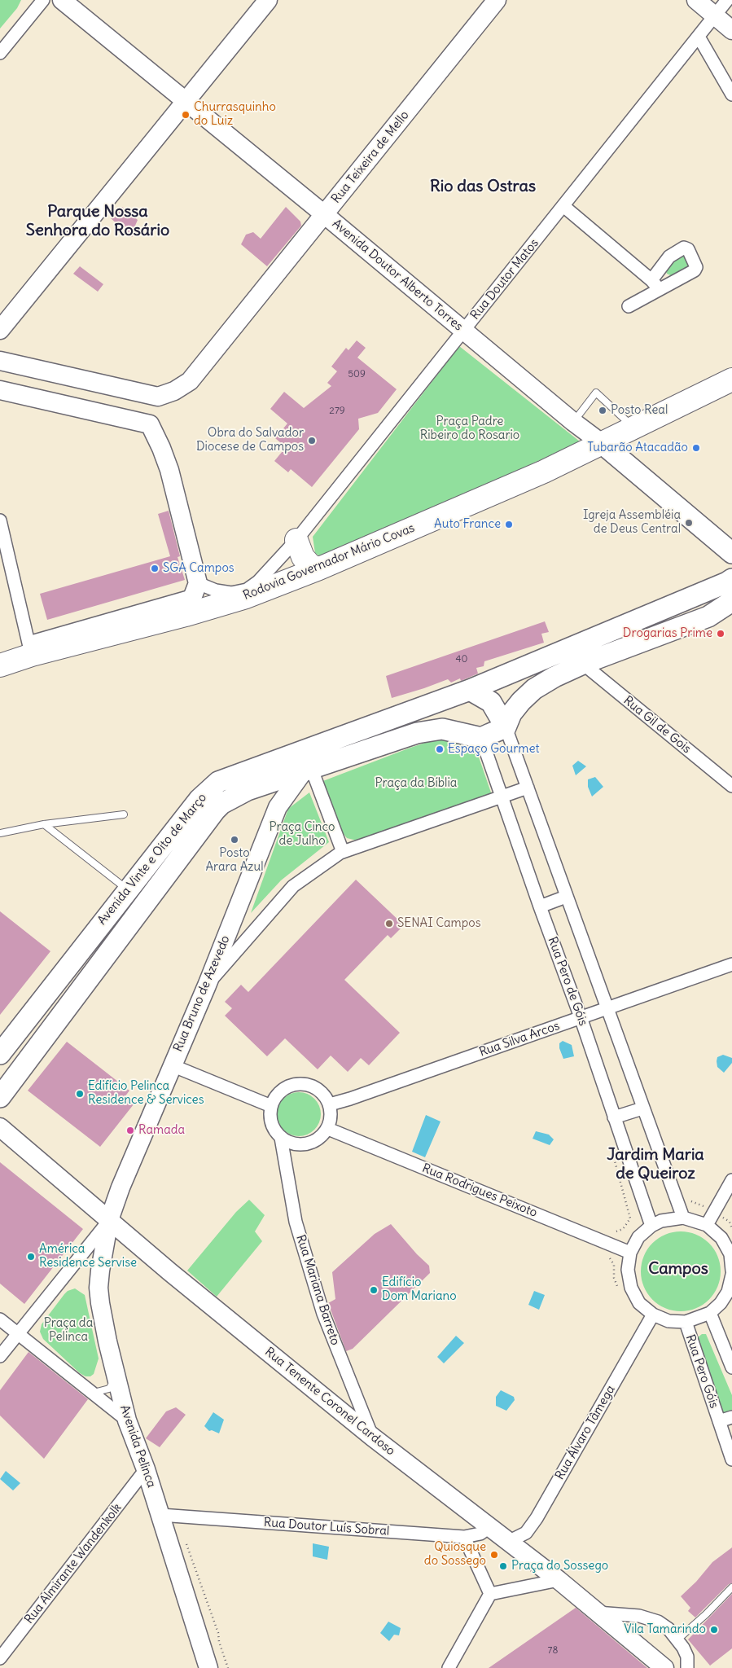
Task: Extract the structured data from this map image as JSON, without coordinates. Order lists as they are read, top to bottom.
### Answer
{
  "streets": {
    "highway": ["Rodovia Governador Mário Covas"],
    "main road": [
      "Rua Teixeira de Mello",
      "Avenida Doutor Alberto Torres",
      "Avenida Vinte e Oito de Março",
      "Rua Bruno de Azevedo",
      "Rua Tenente Coronel Cardoso",
      "Avenida Pelinca"
    ],
    "street": [
      "Rua Doutor Matos",
      "Rua Gil de Gois",
      "Rua Pero de Góis",
      "Rua Silva Arcos",
      "Rua Rodrigues Peixoto",
      "Rua Mariana Barreto",
      "Rua Pero Góis",
      "Rua Álvaro Tâmega",
      "Rua Doutor Luís Sobral",
      "Rua Almirante Wandenkolk"
    ]
  },
  "crossings": [
    ["Rua Teixeira de Mello", "Avenida Doutor Alberto Torres"],
    ["Avenida Doutor Alberto Torres", "Rua Doutor Matos"],
    ["Avenida Doutor Alberto Torres", "Rodovia Governador Mário Covas"],
    ["Rua Doutor Matos", "Rodovia Governador Mário Covas"],
    ["Avenida Vinte e Oito de Março", "Rua Pero de Góis"],
    ["Avenida Vinte e Oito de Março", "Rua Bruno de Azevedo"],
    ["Rua Pero de Góis", "Rua Silva Arcos"],
    ["Rua Bruno de Azevedo", "Rua Tenente Coronel Cardoso"],
    ["Rua Bruno de Azevedo", "Avenida Pelinca"],
    ["Rua Silva Arcos", "Rua Rodrigues Peixoto"],
    ["Rua Silva Arcos", "Rua Mariana Barreto"],
    ["Rua Rodrigues Peixoto", "Rua Mariana Barreto"],
    ["Rua Mariana Barreto", "Rua Tenente Coronel Cardoso"],
    ["Rua Tenente Coronel Cardoso", "Rua Álvaro Tâmega"],
    ["Rua Tenente Coronel Cardoso", "Avenida Pelinca"],
    ["Rua Tenente Coronel Cardoso", "Rua Doutor Luís Sobral"],
    ["Avenida Pelinca", "Rua Doutor Luís Sobral"],
    ["Avenida Pelinca", "Rua Almirante Wandenkolk"]
  ],
  "districts": [
    "Rio das Ostras",
    "Parque Nossa Senhora do Rosário",
    "Jardim Maria de Queiroz",
    "Campos"
  ],
  "parks": [
    "Praça Padre Ribeiro do Rosario",
    "Praça da Bíblia",
    "Praça Cinco de Julho",
    "Praça da Pelinca"
  ],
  "places": [
    "Churrasquinho do Luiz",
    "Posto Real",
    "Obra do Salvador Diocese de Campos",
    "Tubarão Atacadão",
    "Igreja Assembléia de Deus Central",
    "Auto France",
    "SGA Campos",
    "Drogarias Prime",
    "Espaço Gourmet",
    "Posto Arara Azul",
    "SENAI Campos",
    "Edifício Pelinca Residence & Services",
    "Ramada",
    "América Residence Servise",
    "Edifício Dom Mariano",
    "Quiosque do Sossego",
    "Praça do Sossego",
    "Vila Tamarindo"
  ],
  "house_numbers": [
    "509",
    "279",
    "40",
    "78"
  ]
}
